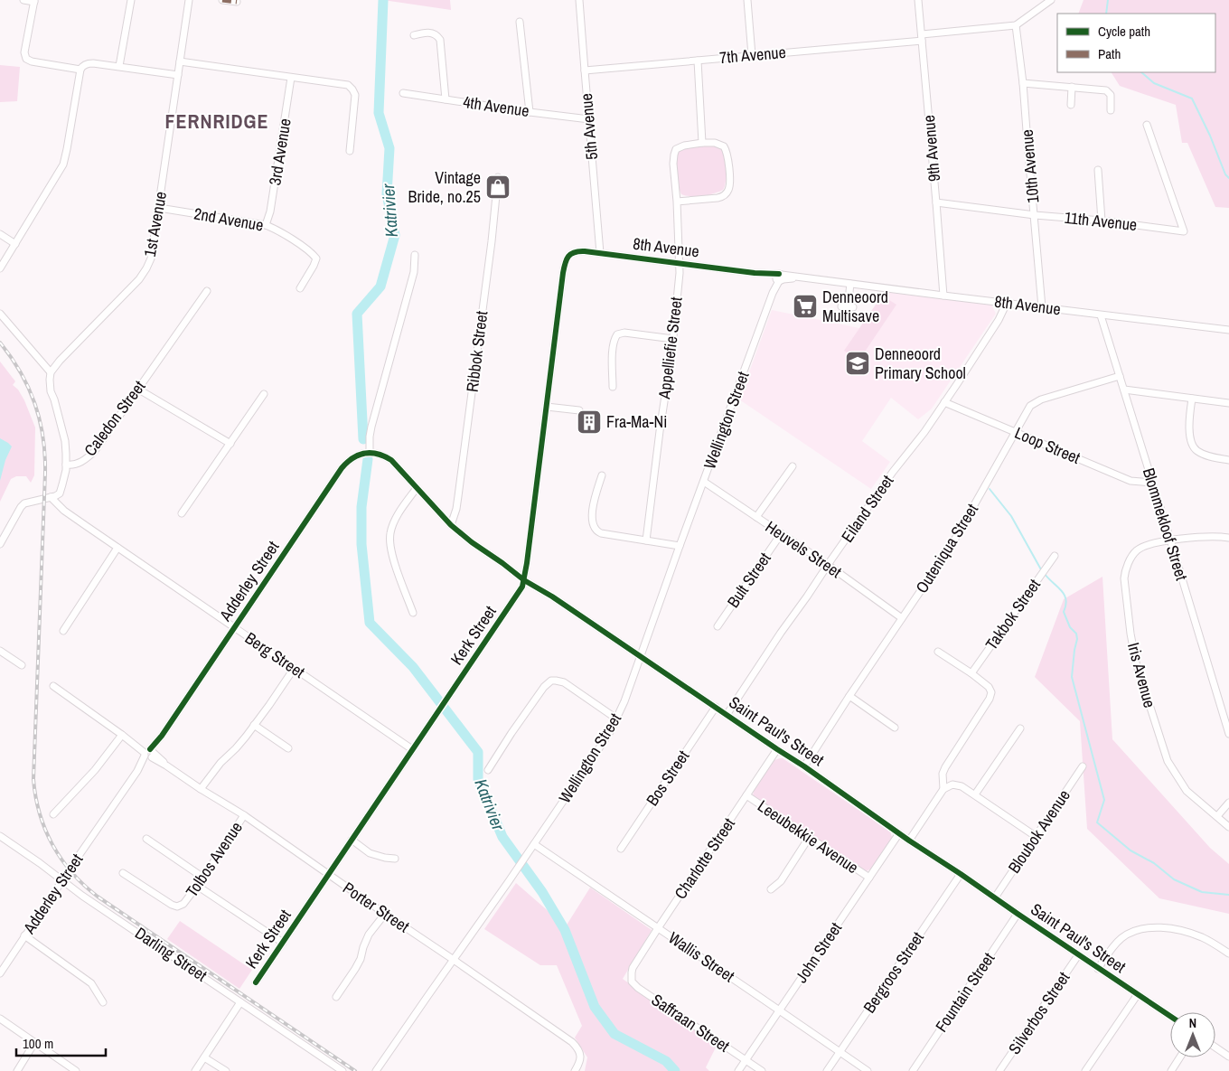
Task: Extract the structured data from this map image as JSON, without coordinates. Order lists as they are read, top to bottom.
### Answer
{
  "streets": {
    "street": [
      "7th Avenue",
      "4th Avenue",
      "5th Avenue",
      "9th Avenue",
      "3rd Avenue",
      "10th Avenue",
      "2nd Avenue",
      "11th Avenue",
      "1st Avenue",
      "8th Avenue",
      "Appelliefie Street",
      "Ribbok Street",
      "Caledon Street",
      "Wellington Street",
      "Loop Street",
      "Eiland Street",
      "Blommekloof Street",
      "Outeniqua Street",
      "Heuvels Street",
      "Bult Street",
      "Adderley Street",
      "Takbok Street",
      "Kerk Street",
      "Berg Street",
      "Iris Avenue",
      "Saint Paul's Street",
      "Bos Street",
      "Bloubok Avenue",
      "Leeubekkie Avenue",
      "Charlotte Street",
      "Tolbos Avenue",
      "Porter Street",
      "John Street",
      "Darling Street",
      "Wallis Street",
      "Bergroos Street",
      "Fountain Street",
      "Silverbos Street",
      "Saffraan Street"
    ]
  },
  "crossings": [
    ["7th Avenue", "5th Avenue"],
    ["7th Avenue", "9th Avenue"],
    ["7th Avenue", "10th Avenue"],
    ["4th Avenue", "5th Avenue"],
    ["5th Avenue", "8th Avenue"],
    ["9th Avenue", "11th Avenue"],
    ["9th Avenue", "8th Avenue"],
    ["3rd Avenue", "2nd Avenue"],
    ["10th Avenue", "11th Avenue"],
    ["10th Avenue", "8th Avenue"],
    ["2nd Avenue", "1st Avenue"],
    ["8th Avenue", "Appelliefie Street"],
    ["8th Avenue", "Wellington Street"],
    ["8th Avenue", "Eiland Street"],
    ["8th Avenue", "Blommekloof Street"],
    ["8th Avenue", "Kerk Street"],
    ["Ribbok Street", "Saint Paul's Street"],
    ["Caledon Street", "Berg Street"],
    ["Wellington Street", "Heuvels Street"],
    ["Wellington Street", "Saint Paul's Street"],
    ["Wellington Street", "Porter Street"],
    ["Wellington Street", "Wallis Street"],
    ["Loop Street", "Eiland Street"],
    ["Loop Street", "Blommekloof Street"],
    ["Loop Street", "Outeniqua Street"],
    ["Eiland Street", "Heuvels Street"],
    ["Eiland Street", "Saint Paul's Street"],
    ["Blommekloof Street", "Outeniqua Street"],
    ["Blommekloof Street", "Iris Avenue"],
    ["Outeniqua Street", "Heuvels Street"],
    ["Outeniqua Street", "Saint Paul's Street"],
    ["Heuvels Street", "Bult Street"],
    ["Adderley Street", "Berg Street"],
    ["Adderley Street", "Saint Paul's Street"],
    ["Adderley Street", "Porter Street"],
    ["Kerk Street", "Berg Street"],
    ["Kerk Street", "Saint Paul's Street"],
    ["Kerk Street", "Porter Street"],
    ["Saint Paul's Street", "Bos Street"],
    ["Saint Paul's Street", "Bloubok Avenue"],
    ["Saint Paul's Street", "Charlotte Street"],
    ["Saint Paul's Street", "John Street"],
    ["Saint Paul's Street", "Bergroos Street"],
    ["Saint Paul's Street", "Fountain Street"],
    ["Saint Paul's Street", "Silverbos Street"],
    ["Leeubekkie Avenue", "Charlotte Street"],
    ["Leeubekkie Avenue", "John Street"],
    ["Charlotte Street", "Wallis Street"],
    ["Charlotte Street", "Saffraan Street"],
    ["Tolbos Avenue", "Porter Street"],
    ["John Street", "Wallis Street"],
    ["John Street", "Saffraan Street"],
    ["Wallis Street", "Bergroos Street"]
  ],
  "districts": ["FERNRIDGE"],
  "water": ["Katrivier"],
  "places": {
    "shop": ["Vintage Bride, no.25"],
    "supermarket": ["Denneoord Multisave"],
    "school or university": ["Denneoord Primary School"],
    "building": ["Fra-Ma-Ni"]
  },
  "legend": ["Cycle path", "Path"],
  "scale_bar": "100 m",
  "north": "top"
}
